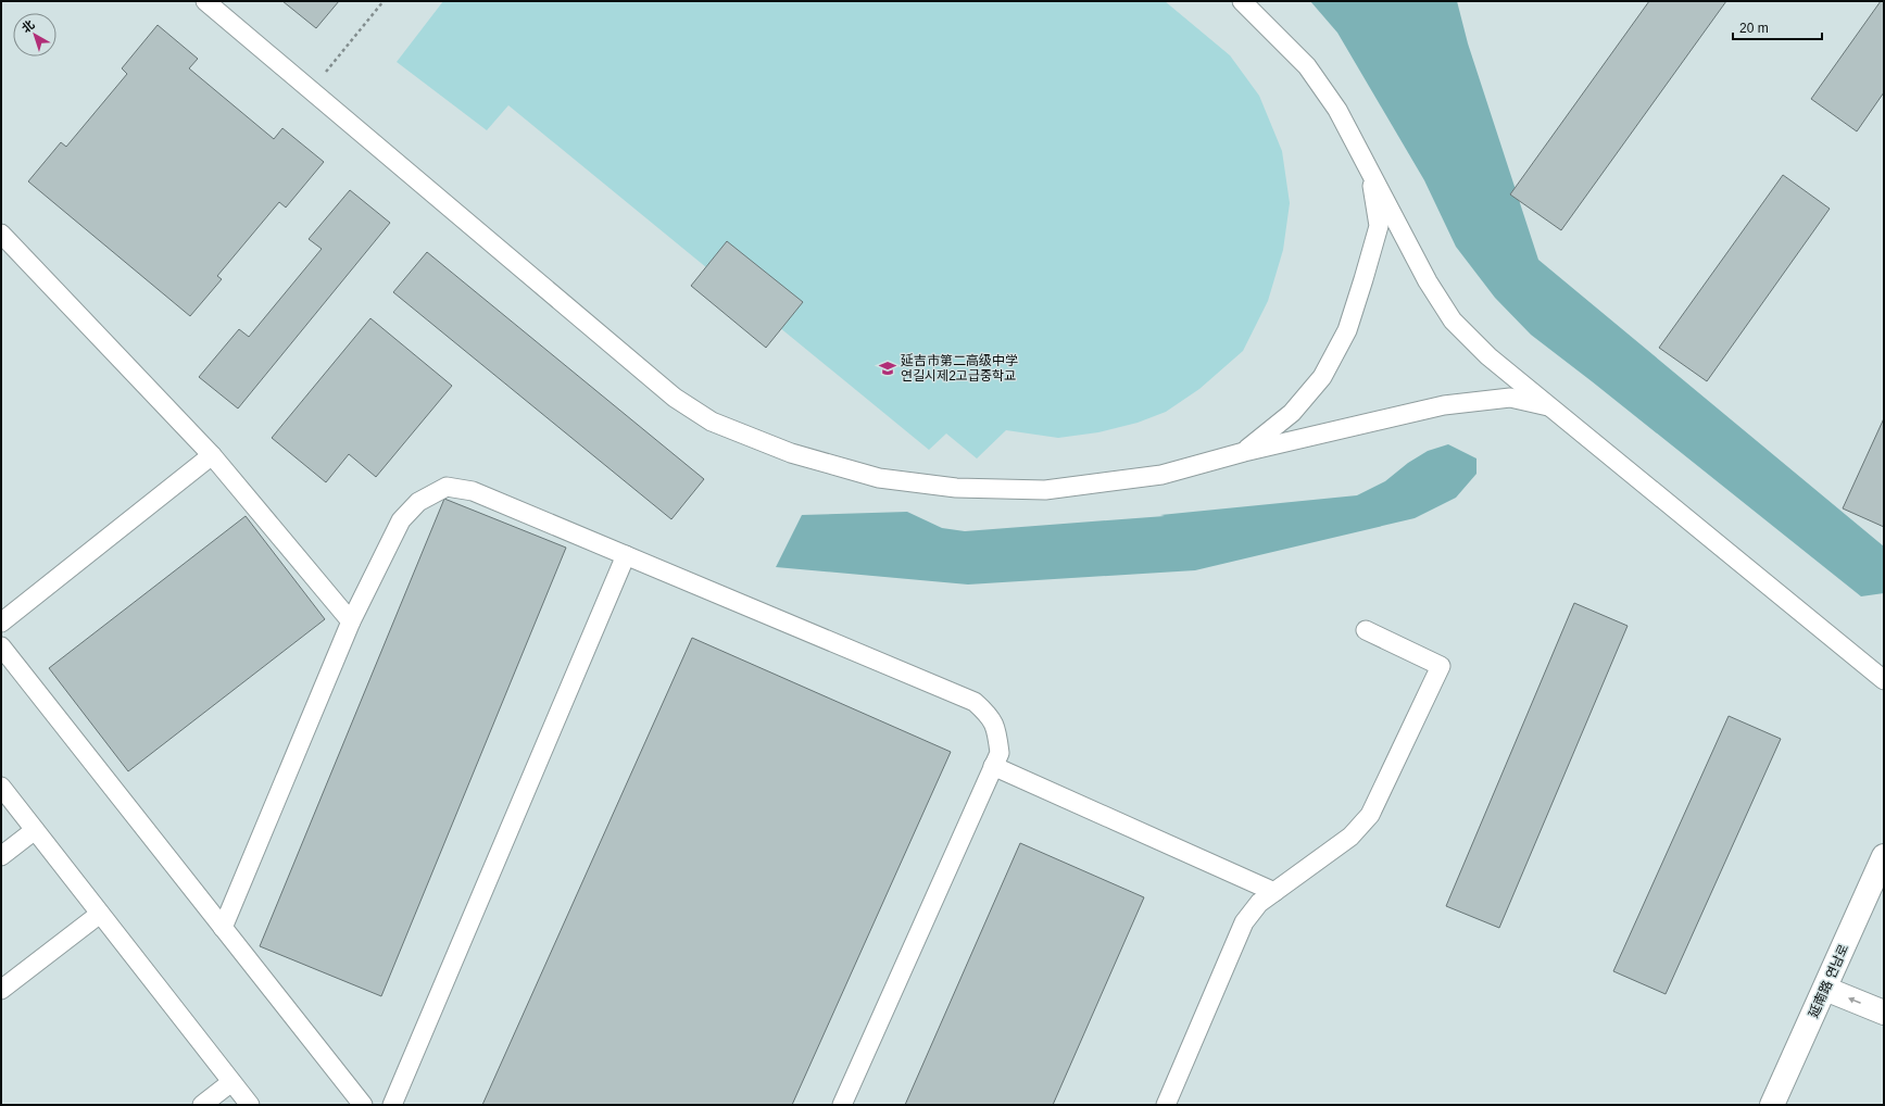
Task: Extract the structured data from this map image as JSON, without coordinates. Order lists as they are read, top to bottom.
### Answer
{
  "streets": {
    "main road": ["延南路 연남로"]
  },
  "places": {
    "school or university": ["延吉市第二高级中学 연길시제2고급중학교"]
  },
  "scale_bar": "20 m",
  "north": "top left"
}
